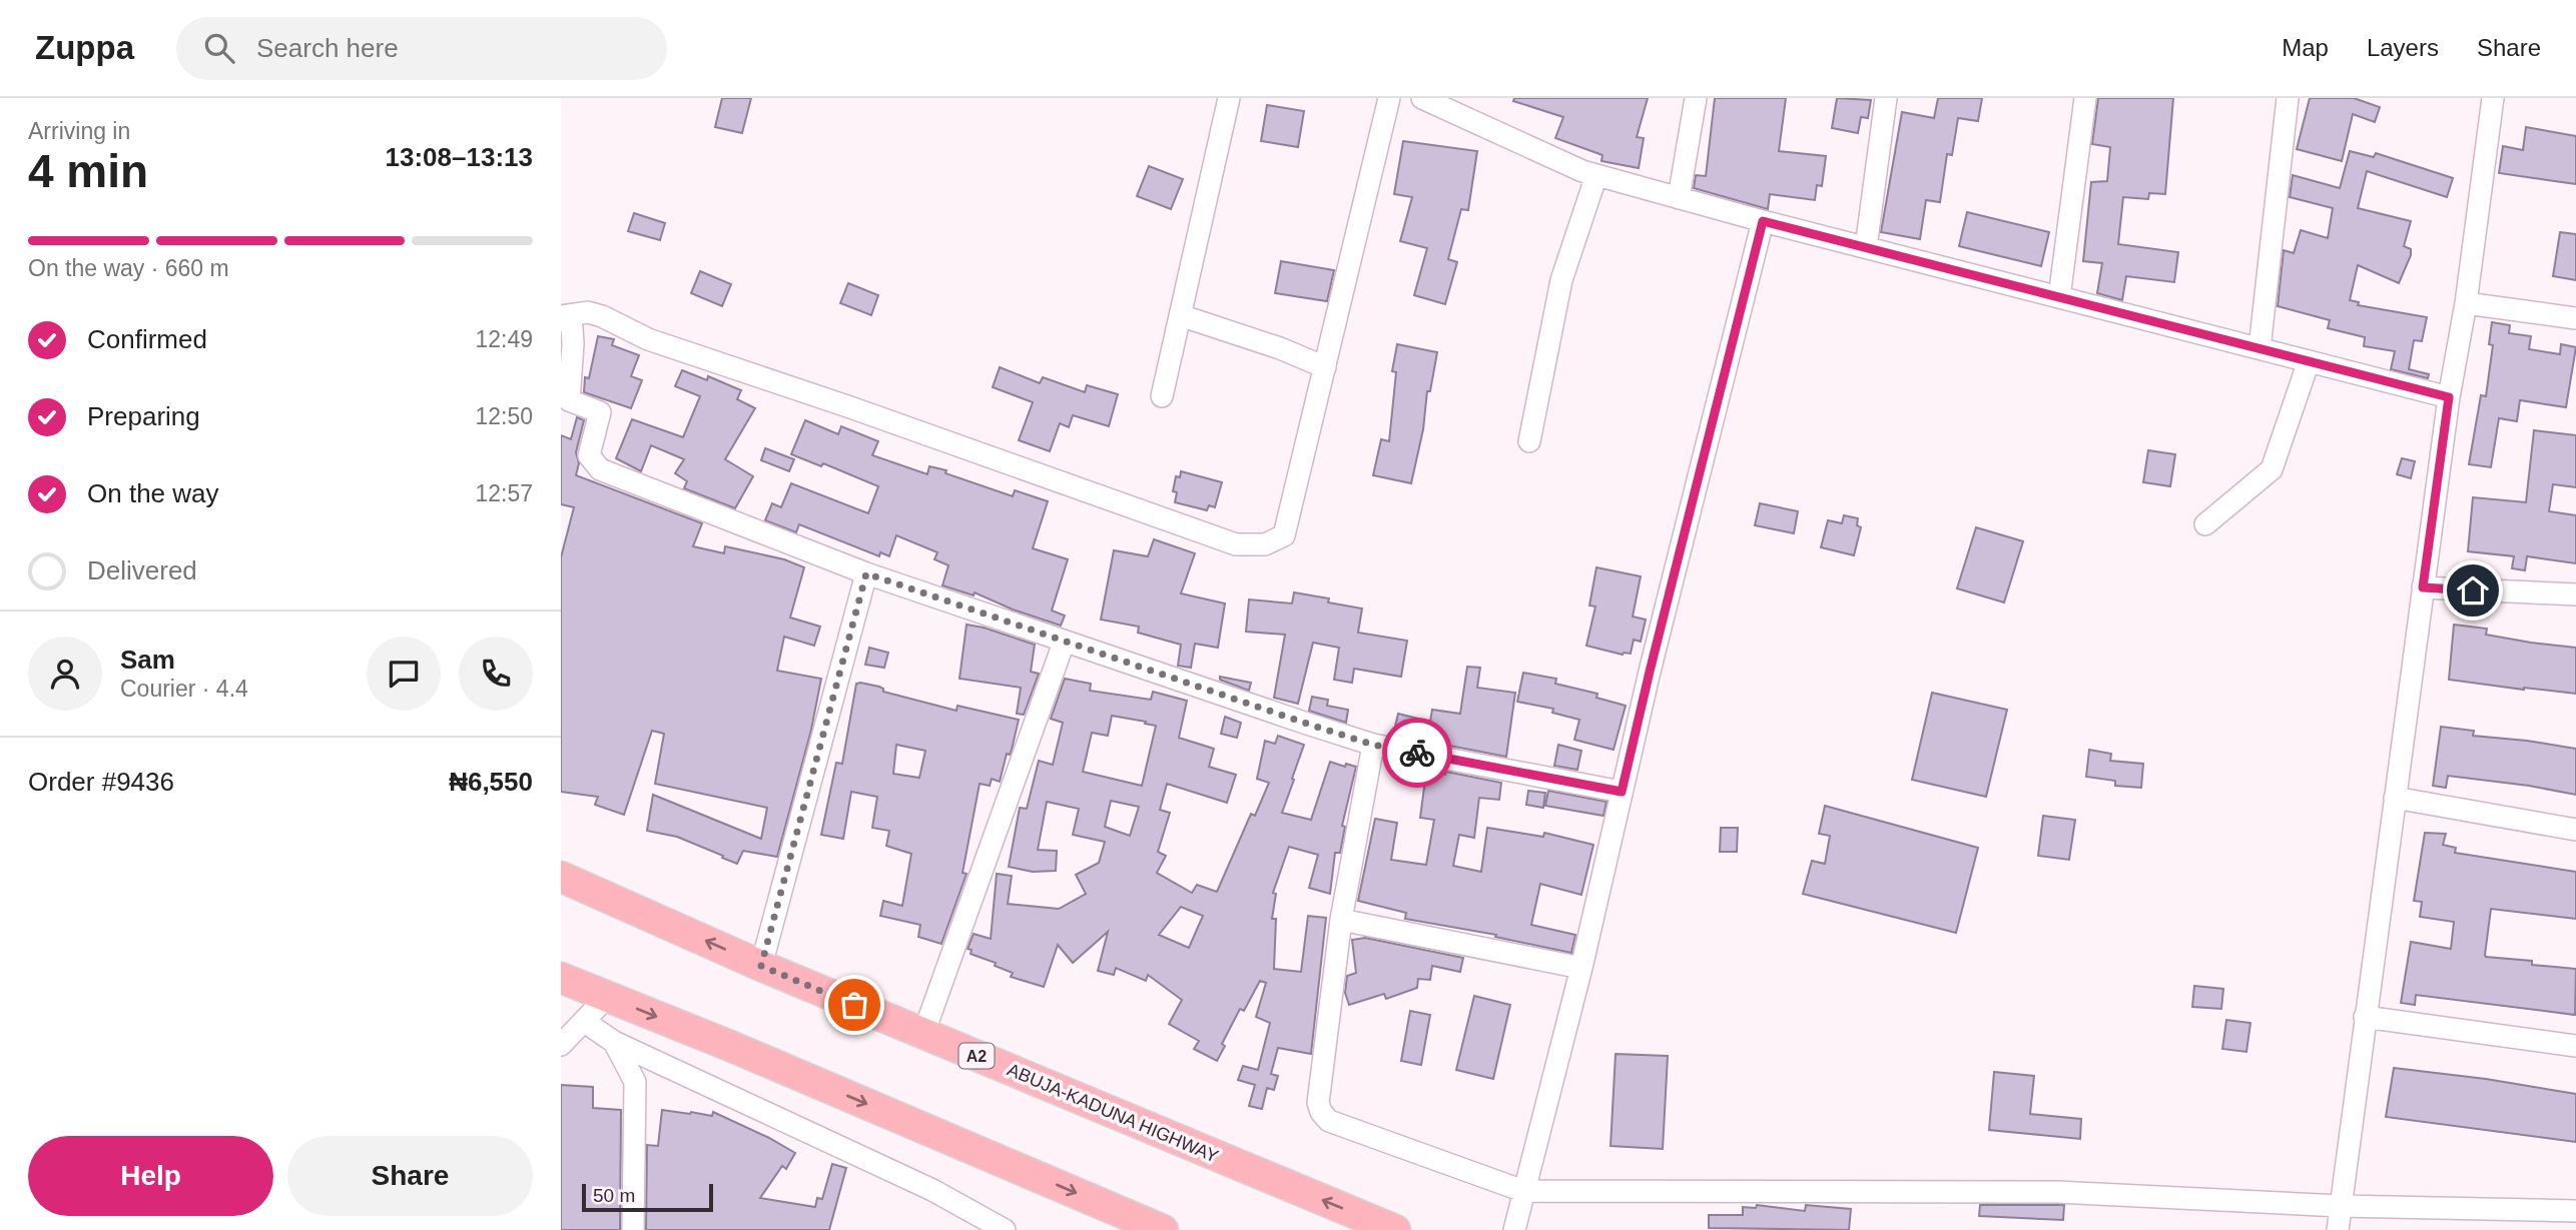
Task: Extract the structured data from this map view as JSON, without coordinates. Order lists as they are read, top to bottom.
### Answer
{
  "streets": {
    "highway": ["A2", "ABUJA-KADUNA HIGHWAY"]
  },
  "scale_bar": "50 m",
  "page": {
    "header": "Zuppa",
    "search": "Search here",
    "nav": ["Map", "Layers", "Share"],
    "heading": ["4 min", "Arriving in", "13:08–13:13"],
    "panel": [
      "Sam",
      "Courier · 4.4",
      "Order #9436",
      "₦6,550"
    ],
    "bar": "On the way · 660 m",
    "list": [
      ["Confirmed", "12:49"],
      ["Preparing", "12:50"],
      ["On the way", "12:57"],
      "Delivered"
    ],
    "buttons": ["Help", "Share"],
    "scale": "50 m"
  }
}
